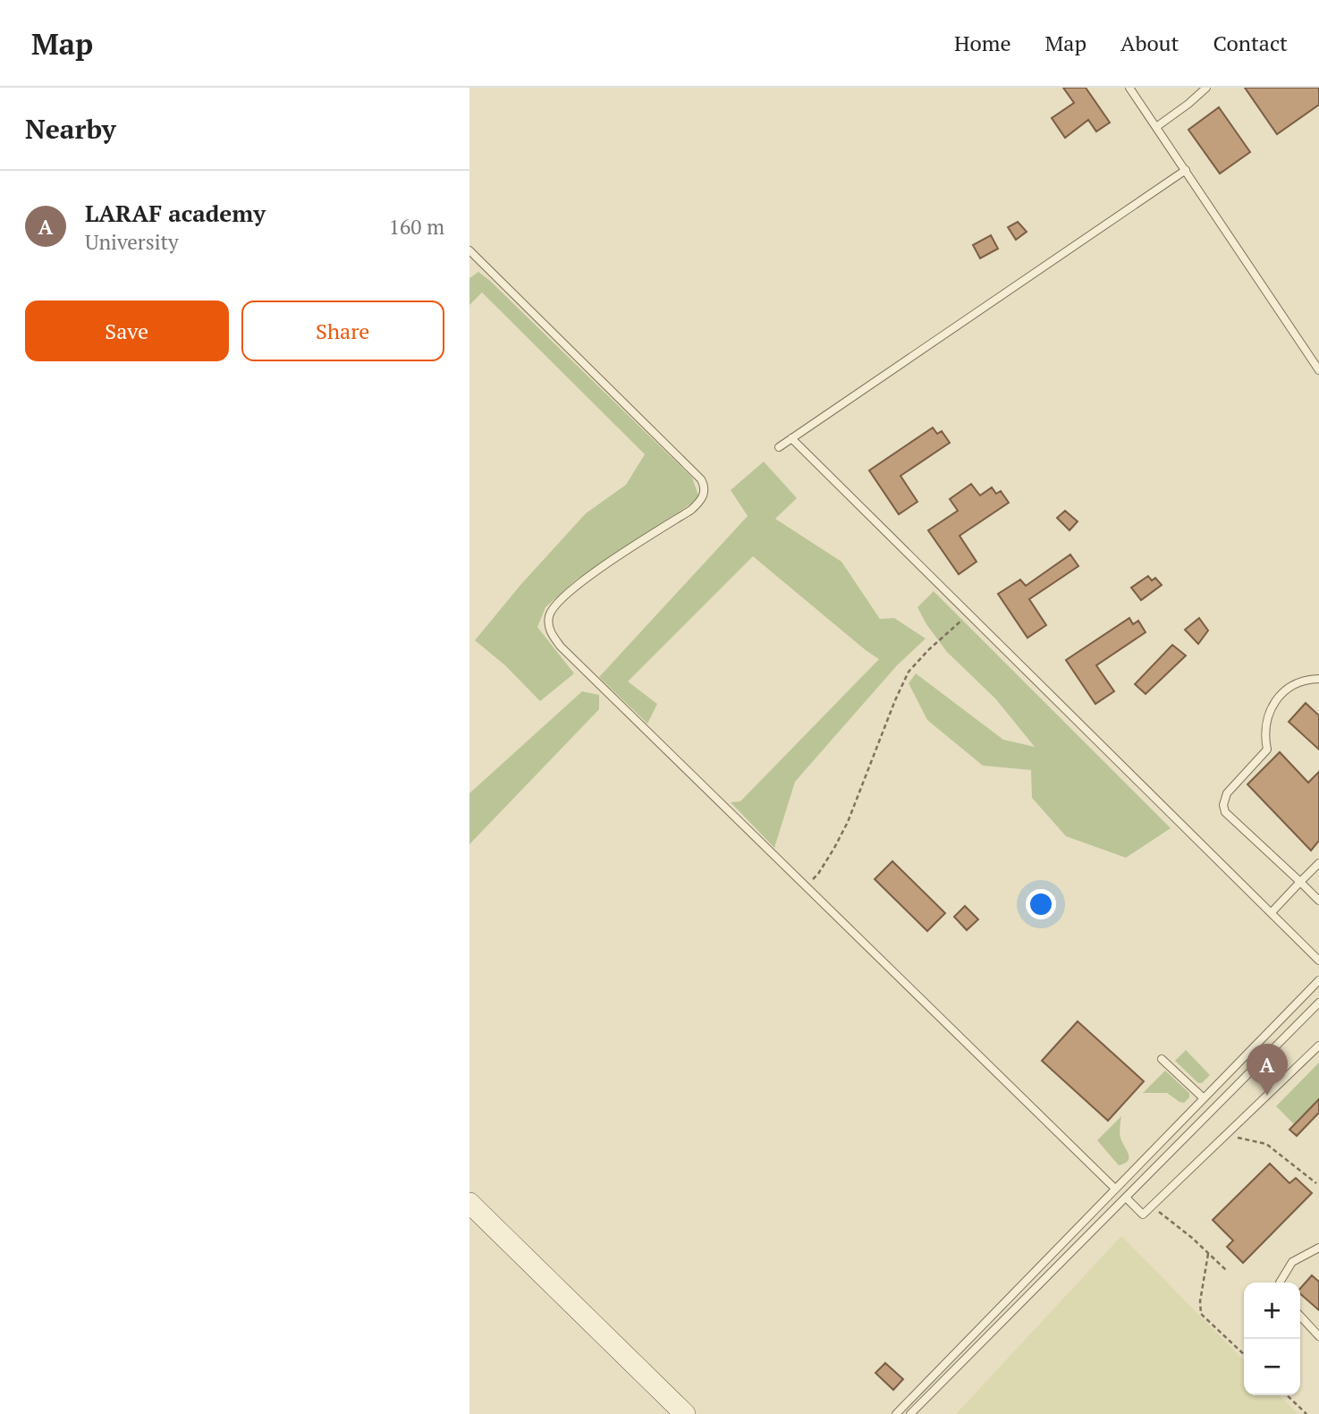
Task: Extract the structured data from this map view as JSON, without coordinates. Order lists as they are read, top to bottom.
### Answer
{
  "page": {
    "header": "Map",
    "nav": [
      "Home",
      "Map",
      "About",
      "Contact"
    ],
    "heading": "Nearby",
    "list": [
      {
        "mark": "A",
        "name": "LARAF academy",
        "note": "University",
        "value": "160 m"
      }
    ],
    "buttons": ["Save", "Share"],
    "pins": "A",
    "map_buttons": ["+", "−"]
  }
}
